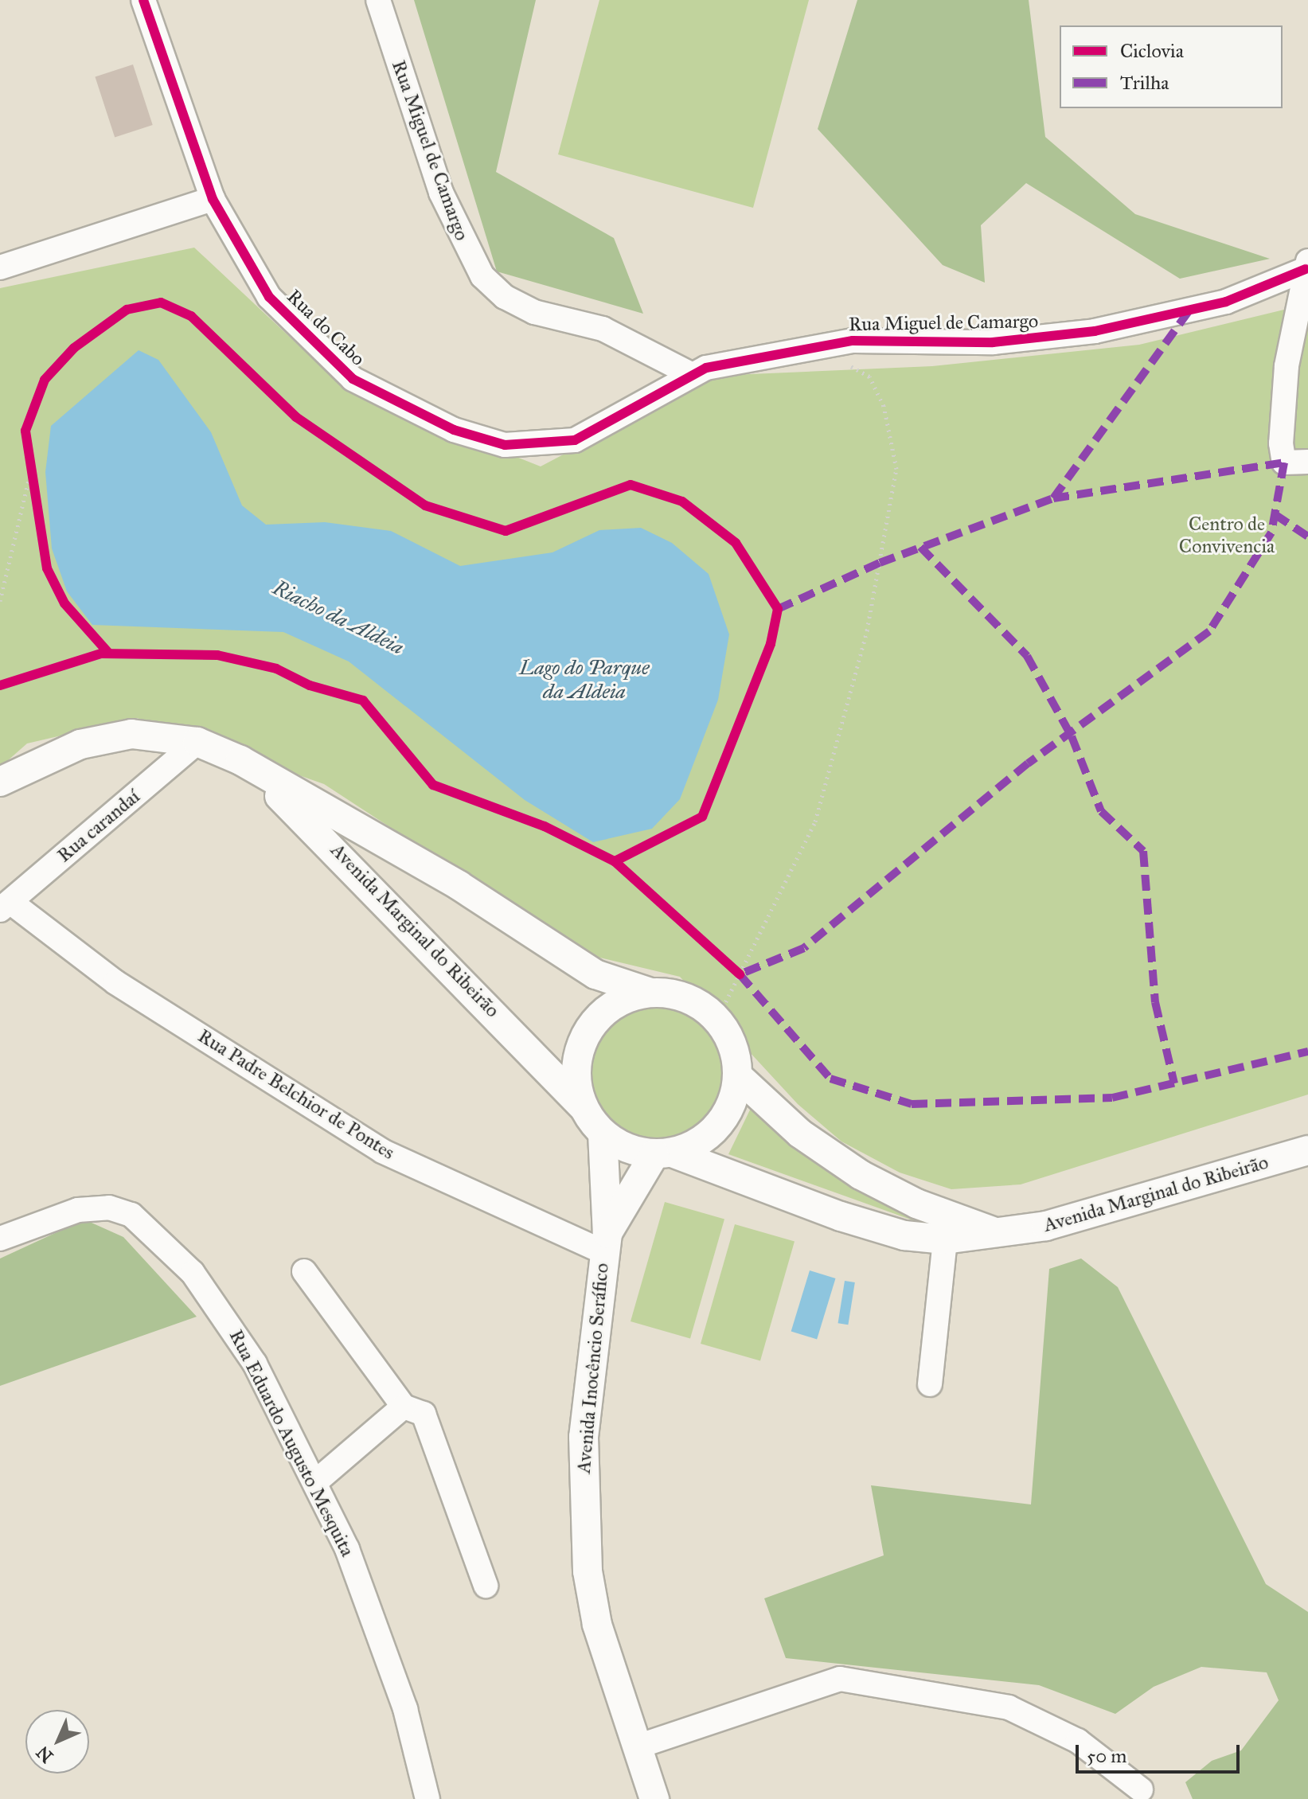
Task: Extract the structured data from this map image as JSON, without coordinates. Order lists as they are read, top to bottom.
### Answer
{
  "streets": {
    "main road": ["Avenida Marginal do Ribeirão", "Avenida Inocêncio Seráfico"],
    "street": [
      "Rua Miguel de Camargo",
      "Rua do Cabo",
      "Rua carandaí",
      "Rua Padre Belchior de Pontes",
      "Rua Eduardo Augusto Mesquita"
    ]
  },
  "crossings": [
    ["Rua Miguel de Camargo", "Rua do Cabo"],
    ["Rua carandaí", "Avenida Marginal do Ribeirão"],
    ["Rua carandaí", "Rua Padre Belchior de Pontes"],
    ["Avenida Marginal do Ribeirão", "Avenida Inocêncio Seráfico"],
    ["Rua Padre Belchior de Pontes", "Avenida Inocêncio Seráfico"]
  ],
  "water": ["Riacho da Aldeia", "Lago do Parque da Aldeia"],
  "parks": ["Centro de Convivencia"],
  "legend": ["Ciclovia", "Trilha"],
  "scale_bar": "50 m",
  "north": "bottom left"
}
